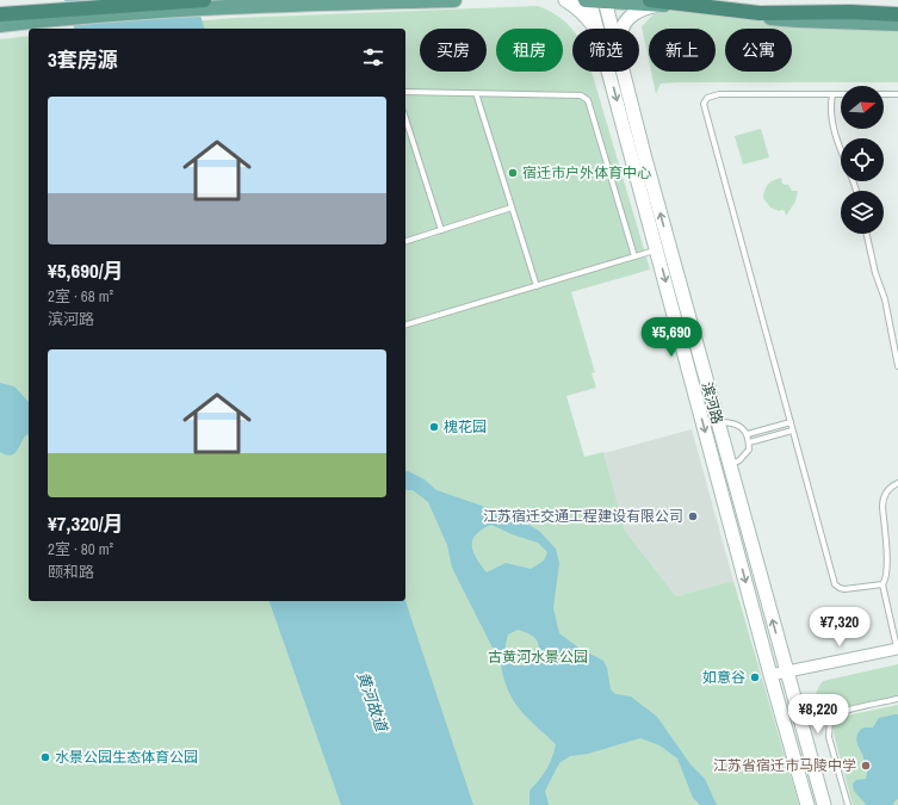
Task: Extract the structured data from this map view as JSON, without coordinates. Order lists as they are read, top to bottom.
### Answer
{
  "streets": {
    "main road": ["滨河路"]
  },
  "water": ["黄河故道"],
  "parks": ["古黄河水景公园"],
  "places": [
    "宿迁市户外体育中心",
    "槐花园",
    "江苏宿迁交通工程建设有限公司",
    "如意谷",
    "水景公园生态体育公园",
    "江苏省宿迁市马陵中学"
  ],
  "north": "right",
  "page": {
    "chip": [
      "买房",
      "租房",
      "筛选",
      "新上",
      "公寓"
    ],
    "heading": "3套房源",
    "list": [
      {
        "name": "¥5,690/月",
        "note": "2室 · 68 m² · 滨河路"
      },
      {
        "name": "¥7,320/月",
        "note": "2室 · 80 m² · 颐和路"
      }
    ],
    "price": ["¥5,690", "¥7,320", "¥8,220"]
  }
}
